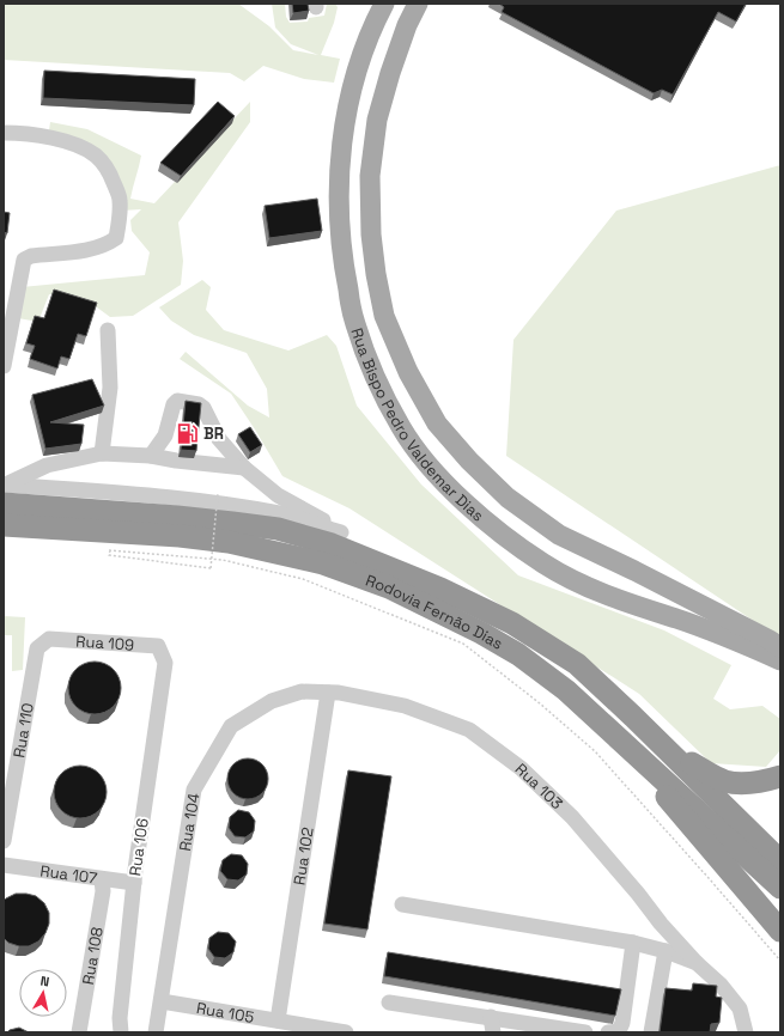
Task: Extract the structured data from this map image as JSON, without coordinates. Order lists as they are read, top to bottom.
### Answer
{
  "streets": {
    "highway": ["Rodovia Fernão Dias"],
    "main road": ["Rua Bispo Pedro Valdemar Dias"],
    "street": [
      "Rua 109",
      "Rua 110",
      "Rua 103",
      "Rua 104",
      "Rua 106",
      "Rua 102",
      "Rua 107",
      "Rua 108",
      "Rua 105"
    ]
  },
  "crossings": [
    ["Rua 109", "Rua 110"],
    ["Rua 109", "Rua 106"],
    ["Rua 103", "Rua 104"],
    ["Rua 103", "Rua 102"],
    ["Rua 104", "Rua 102"],
    ["Rua 104", "Rua 105"],
    ["Rua 106", "Rua 107"],
    ["Rua 102", "Rua 105"],
    ["Rua 107", "Rua 108"]
  ],
  "places": {
    "fuel station": ["BR"]
  },
  "north": "top"
}
